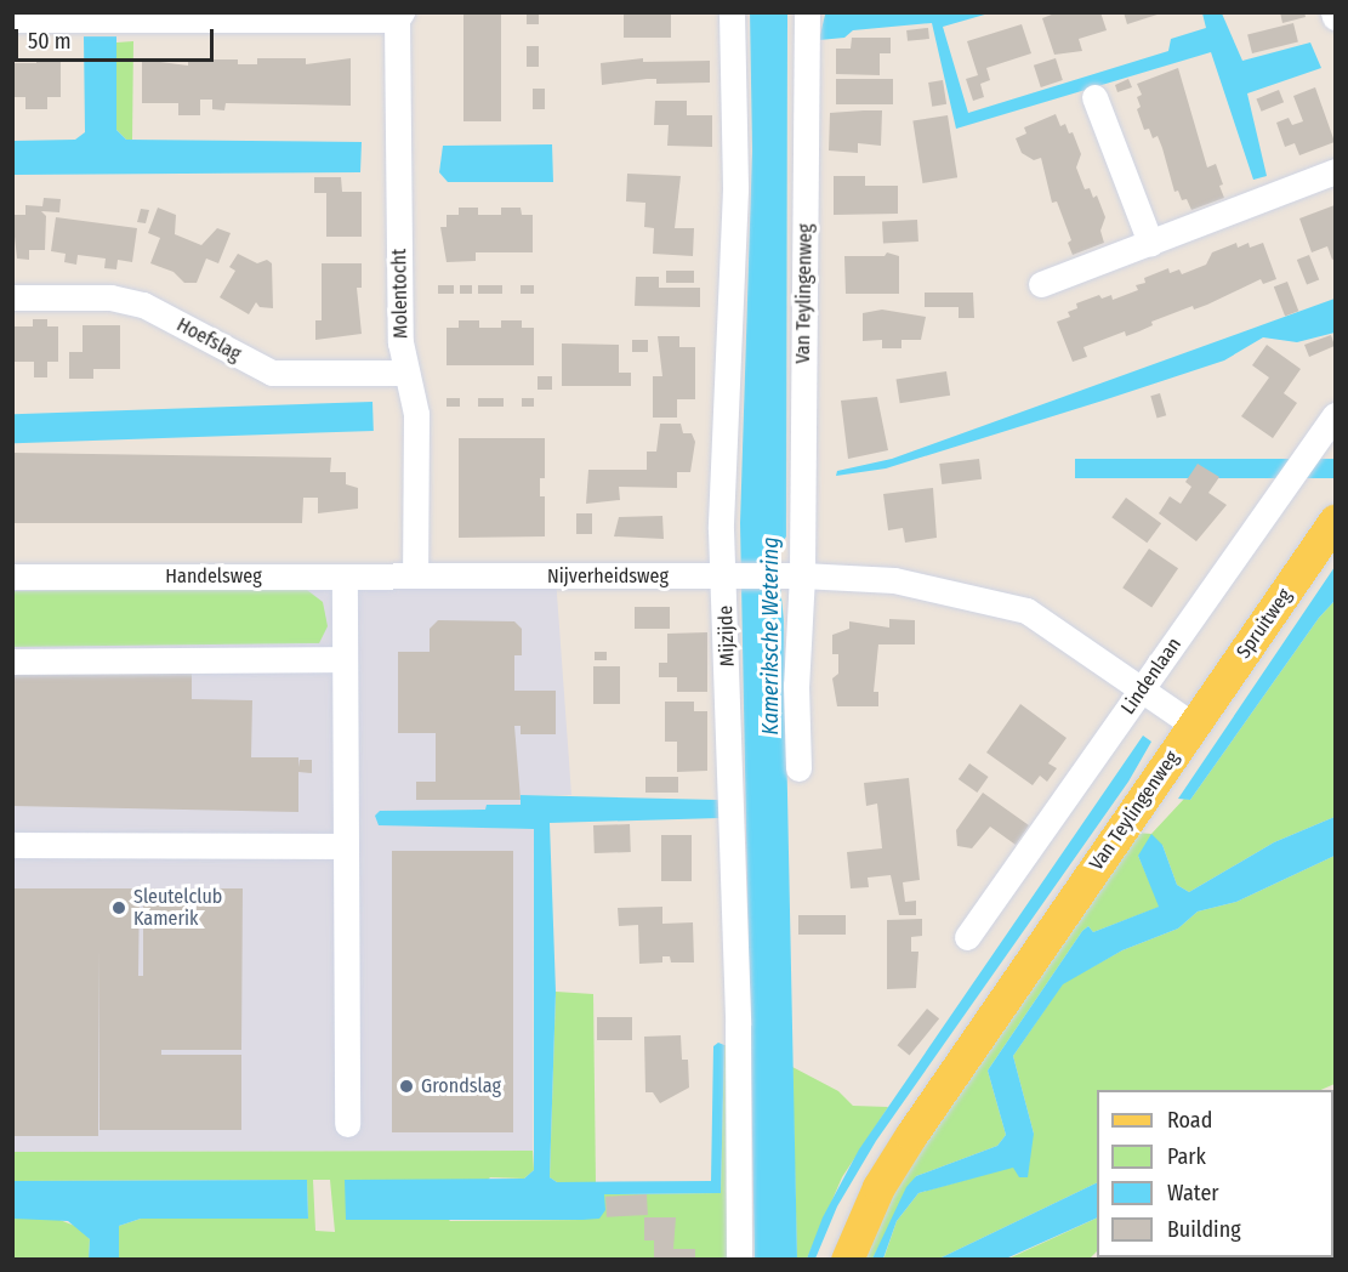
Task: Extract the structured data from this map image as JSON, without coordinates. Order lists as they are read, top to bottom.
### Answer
{
  "streets": {
    "main road": ["Van Teylingenweg", "Spruitweg"],
    "street": [
      "Molentocht",
      "Hoefslag",
      "Handelsweg",
      "Nijverheidsweg",
      "Mijzijde",
      "Lindenlaan"
    ]
  },
  "crossings": [
    ["Molentocht", "Hoefslag"],
    ["Molentocht", "Handelsweg"],
    ["Molentocht", "Nijverheidsweg"],
    ["Van Teylingenweg", "Nijverheidsweg"],
    ["Van Teylingenweg", "Spruitweg"],
    ["Handelsweg", "Nijverheidsweg"],
    ["Nijverheidsweg", "Mijzijde"]
  ],
  "water": ["Kameriksche Wetering"],
  "places": ["Sleutelclub Kamerik", "Grondslag"],
  "legend": [
    "Road",
    "Park",
    "Water",
    "Building"
  ],
  "scale_bar": "50 m"
}
